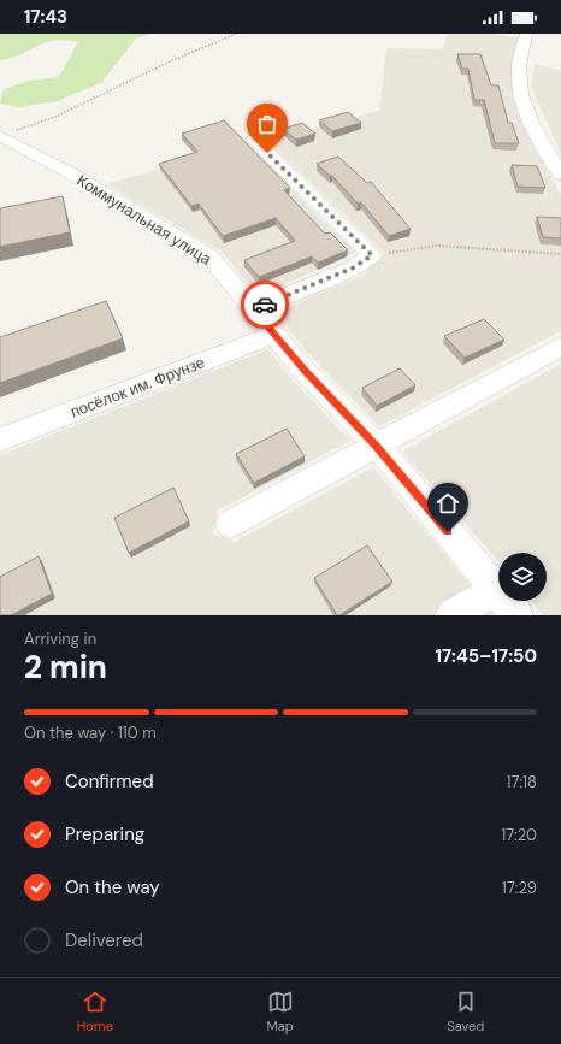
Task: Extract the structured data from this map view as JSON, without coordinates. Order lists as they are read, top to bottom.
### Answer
{
  "streets": {
    "street": ["Коммунальная улица", "посёлок им. Фрунзе"]
  },
  "crossings": [
    ["Коммунальная улица", "посёлок им. Фрунзе"]
  ],
  "page": {
    "status": "17:43",
    "heading": ["2 min", "Arriving in", "17:45–17:50"],
    "bar": "On the way · 110 m",
    "list": [
      ["Confirmed", "17:18"],
      ["Preparing", "17:20"],
      ["On the way", "17:29"],
      "Delivered"
    ],
    "tabs": ["Home", "Map", "Saved"]
  }
}
